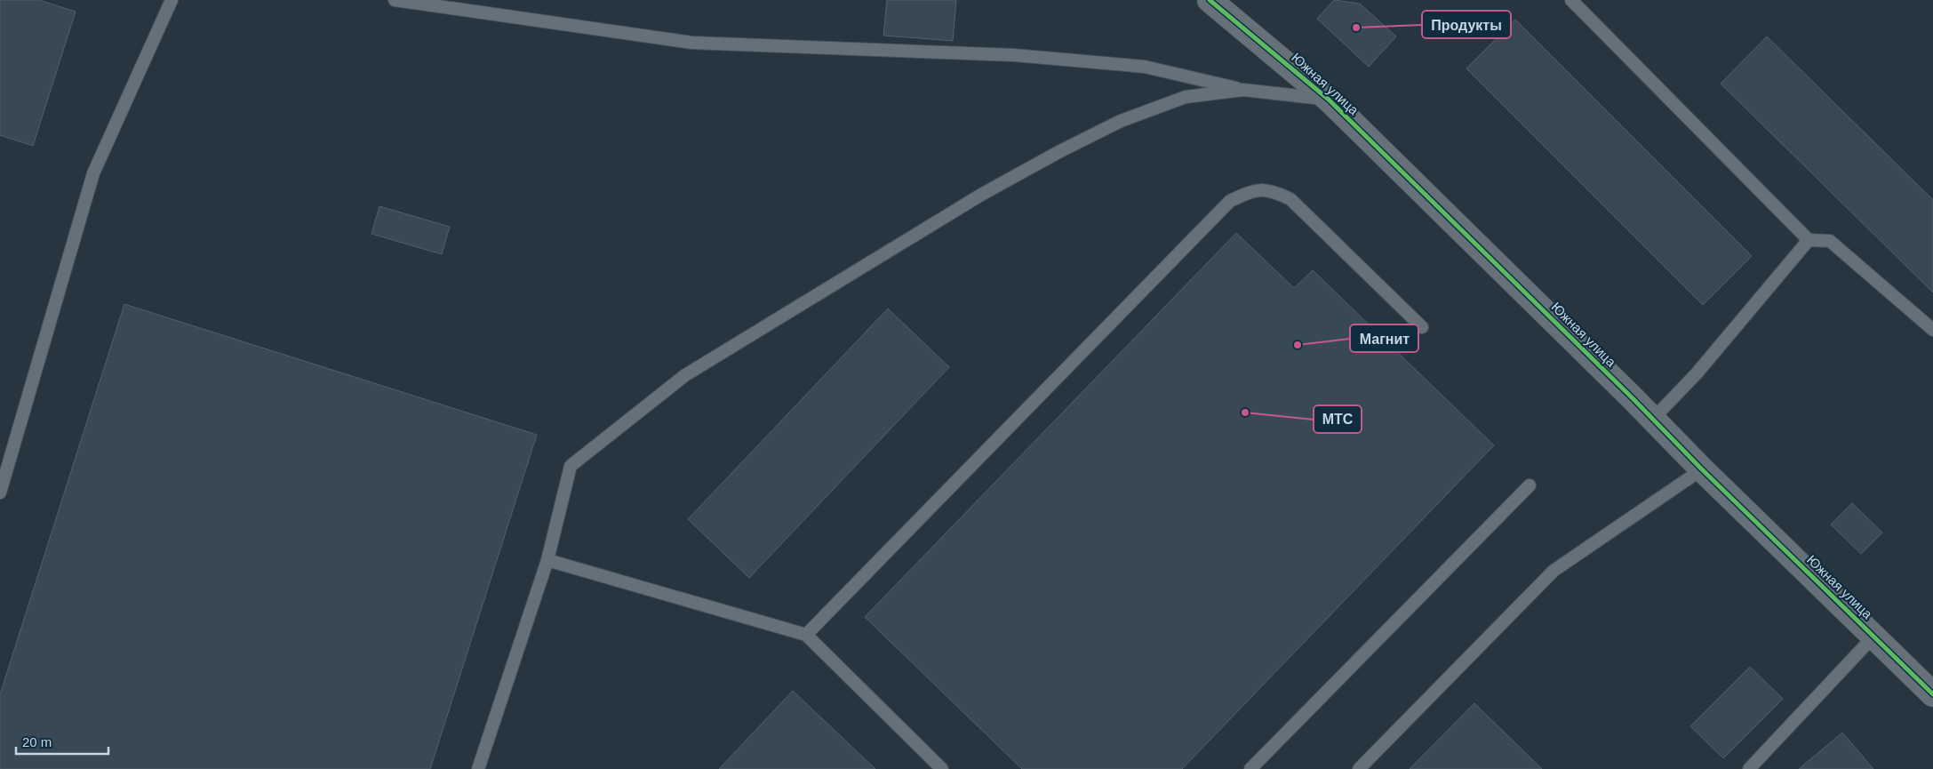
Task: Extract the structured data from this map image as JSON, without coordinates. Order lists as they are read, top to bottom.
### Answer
{
  "streets": {
    "street": ["Южная улица"]
  },
  "places": ["Продукты", "Магнит", "МТС"],
  "scale_bar": "20 m"
}
